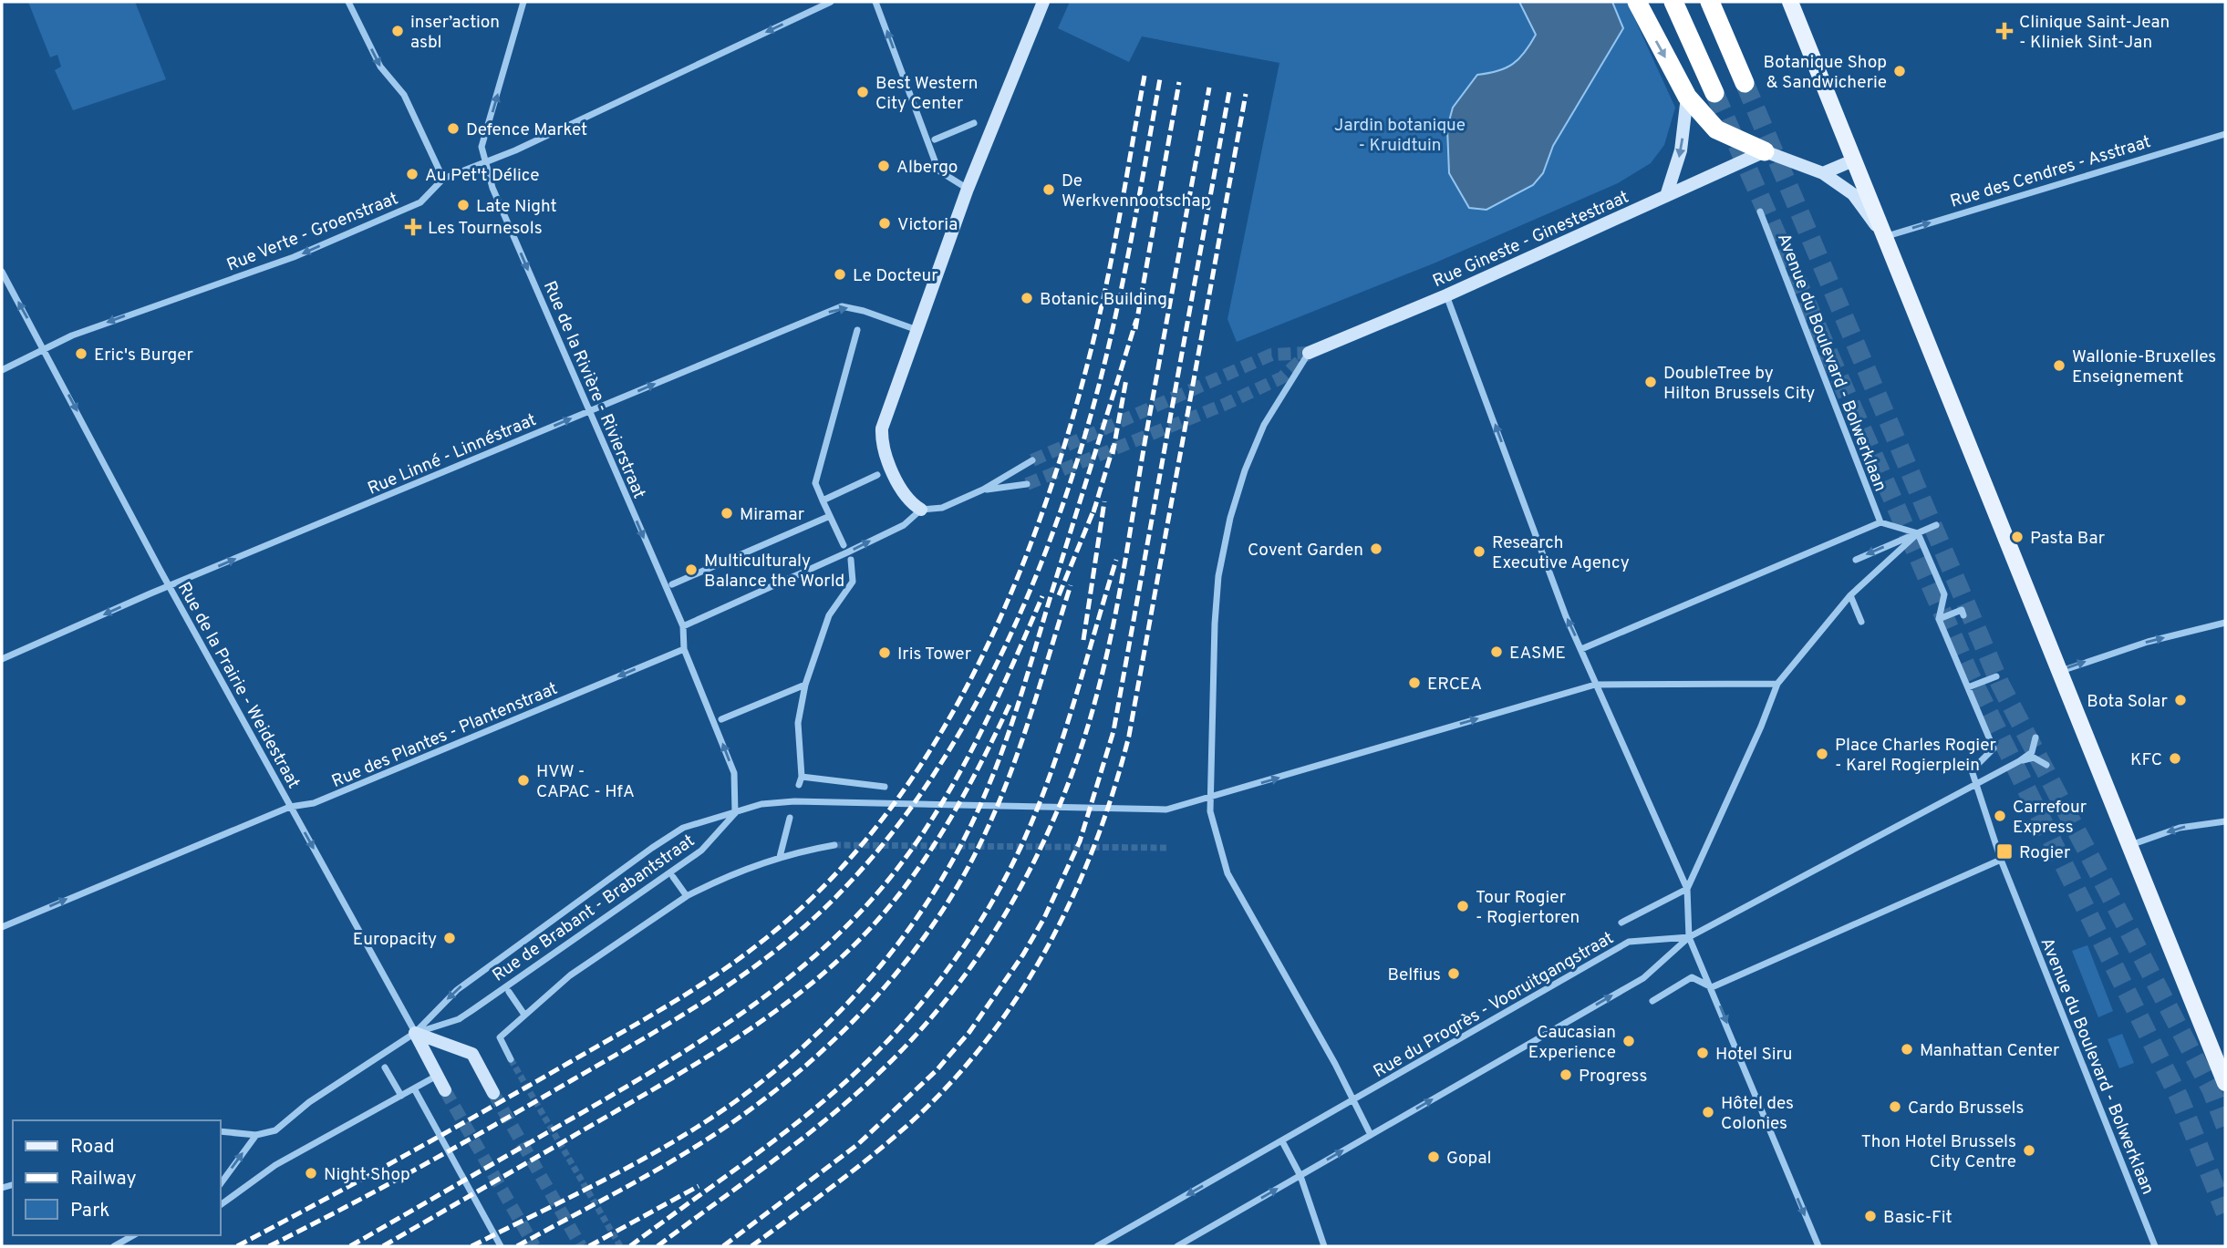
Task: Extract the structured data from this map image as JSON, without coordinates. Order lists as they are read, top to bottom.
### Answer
{
  "streets": {
    "street": [
      "Rue des Cendres - Asstraat",
      "Rue Verte - Groenstraat",
      "Rue Gineste - Ginestestraat",
      "Avenue du Boulevard - Bolwerklaan",
      "Rue de la Rivière - Rivierstraat",
      "Rue Linné - Linnéstraat",
      "Rue de la Prairie - Weidestraat",
      "Rue des Plantes - Plantenstraat",
      "Rue de Brabant - Brabantstraat",
      "Rue du Progrès - Vooruitgangstraat"
    ]
  },
  "crossings": [
    ["Rue Verte - Groenstraat", "Rue de la Rivière - Rivierstraat"],
    ["Rue Verte - Groenstraat", "Rue de la Prairie - Weidestraat"],
    ["Rue de la Rivière - Rivierstraat", "Rue Linné - Linnéstraat"],
    ["Rue Linné - Linnéstraat", "Rue de la Prairie - Weidestraat"],
    ["Rue de la Prairie - Weidestraat", "Rue des Plantes - Plantenstraat"],
    ["Rue de la Prairie - Weidestraat", "Rue de Brabant - Brabantstraat"]
  ],
  "one_way": ["Rue des Cendres - Asstraat", "Rue Verte - Groenstraat", "Rue de la Rivière - Rivierstraat"],
  "parks": ["Jardin botanique - Kruidtuin"],
  "places": {
    "other": [
      "inser’action asbl",
      "Botanique Shop & Sandwicherie",
      "Best Western City Center",
      "Defence Market",
      "Albergo",
      "Au Pet't Délice",
      "De Werkvennootschap",
      "Late Night",
      "Victoria",
      "Le Docteur",
      "Botanic Building",
      "Eric's Burger",
      "Wallonie-Bruxelles Enseignement",
      "DoubleTree by Hilton Brussels City",
      "Miramar",
      "Pasta Bar",
      "Covent Garden",
      "Research Executive Agency",
      "Multiculturaly Balance the World",
      "EASME",
      "Iris Tower",
      "ERCEA",
      "Bota Solar",
      "Place Charles Rogier - Karel Rogierplein",
      "KFC",
      "HVW - CAPAC - HfA",
      "Carrefour Express",
      "Tour Rogier - Rogiertoren",
      "Europacity",
      "Belfius",
      "Caucasian Experience",
      "Manhattan Center",
      "Hotel Siru",
      "Progress",
      "Cardo Brussels",
      "Hôtel des Colonies",
      "Thon Hotel Brussels City Centre",
      "Gopal",
      "Night Shop",
      "Basic-Fit"
    ],
    "health": ["Clinique Saint-Jean - Kliniek Sint-Jan", "Les Tournesols"],
    "transit": ["Rogier"]
  },
  "legend": ["Road", "Railway", "Park"]
}
